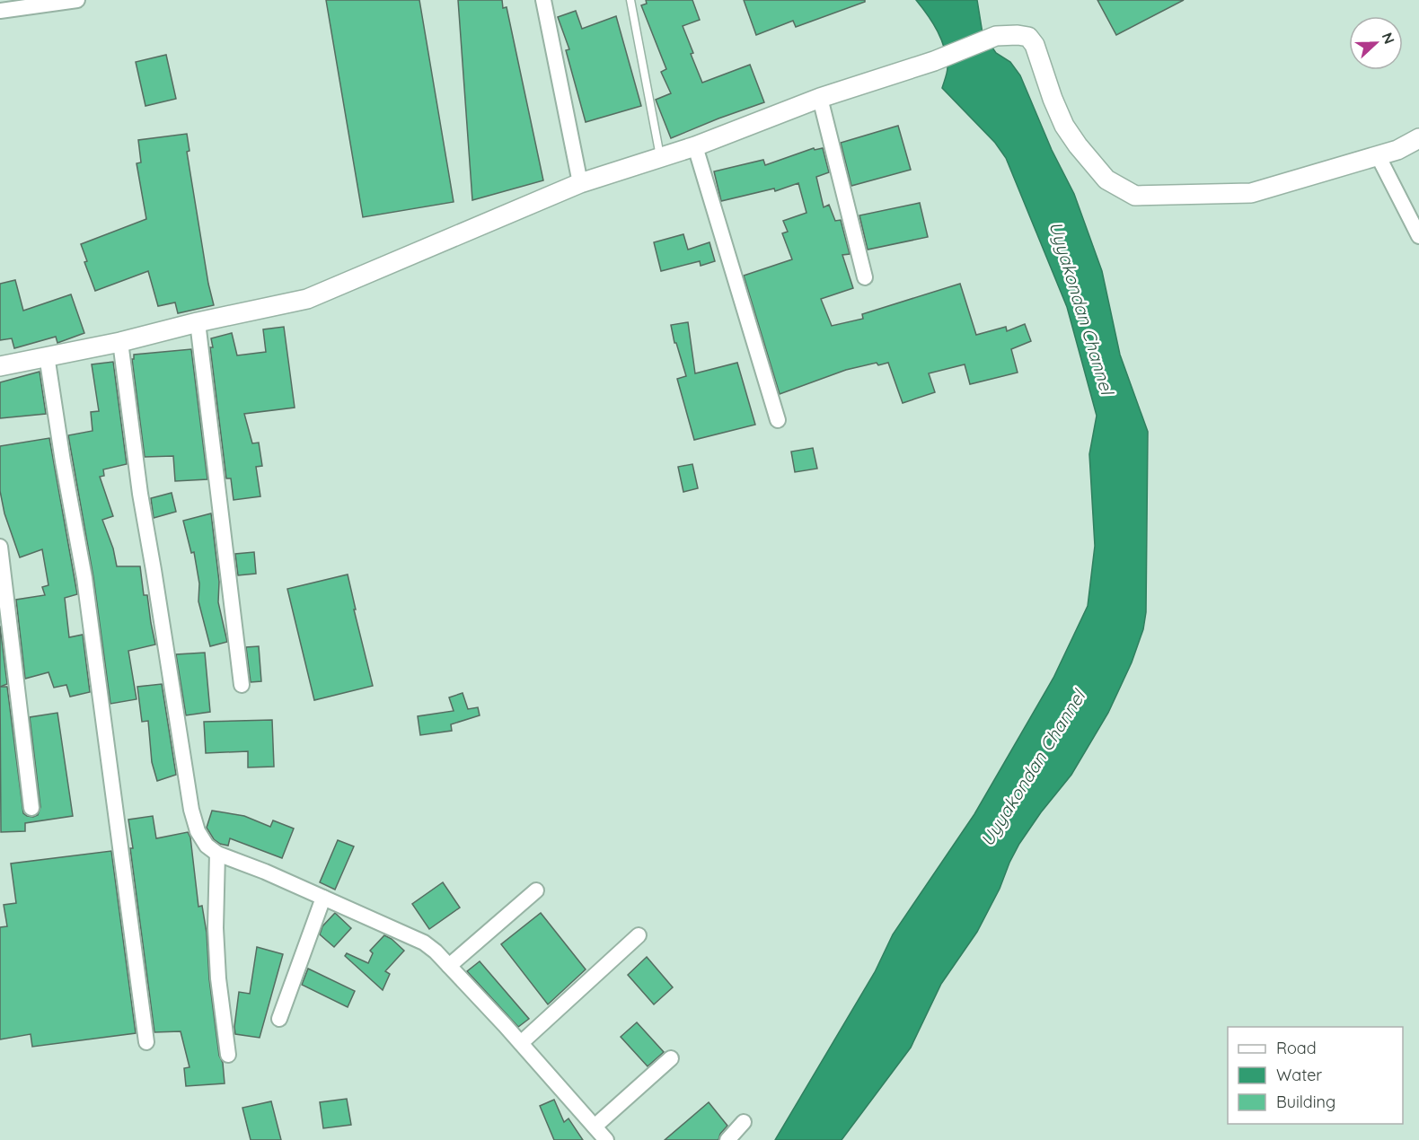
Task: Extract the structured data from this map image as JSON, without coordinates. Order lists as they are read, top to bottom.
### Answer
{
  "water": ["Uyyakondan Channel"],
  "legend": ["Road", "Water", "Building"],
  "north": "right"
}
